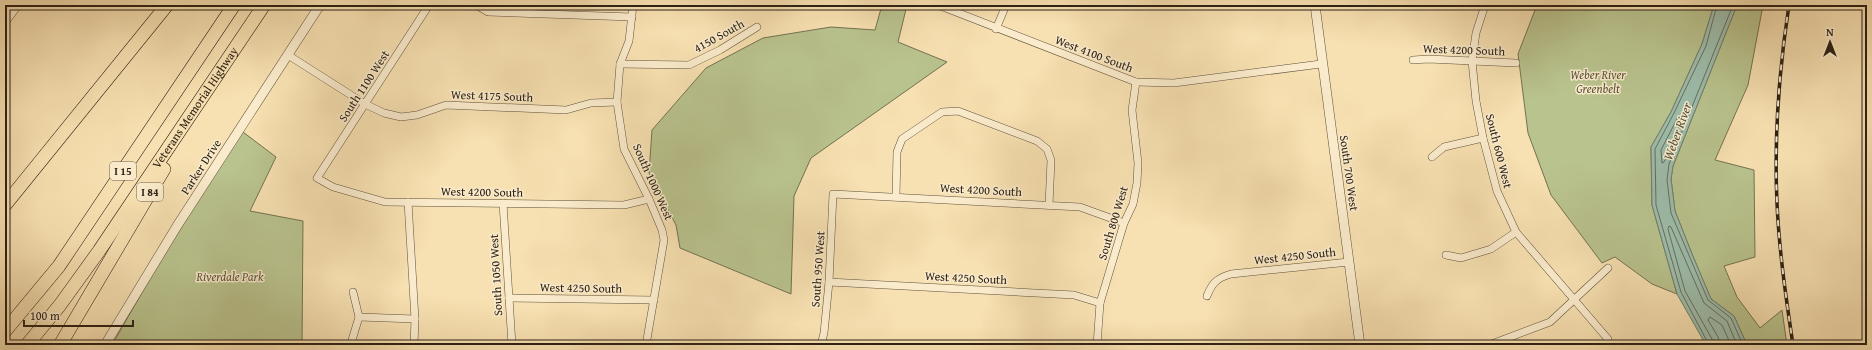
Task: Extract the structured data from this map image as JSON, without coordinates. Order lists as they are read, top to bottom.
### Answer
{
  "streets": {
    "highway": ["Veterans Memorial Highway", "I 15", "I 84"],
    "street": [
      "4150 South",
      "West 4200 South",
      "West 4100 South",
      "South 1100 West",
      "West 4175 South",
      "South 600 West",
      "Parker Drive",
      "South 700 West",
      "South 1000 West",
      "South 800 West",
      "West 4250 South",
      "South 950 West",
      "South 1050 West"
    ]
  },
  "crossings": [
    ["4150 South", "South 1000 West"],
    ["West 4200 South", "South 1100 West"],
    ["West 4200 South", "South 600 West"],
    ["West 4200 South", "South 1000 West"],
    ["West 4200 South", "South 800 West"],
    ["West 4200 South", "South 950 West"],
    ["West 4200 South", "South 1050 West"],
    ["West 4100 South", "South 700 West"],
    ["West 4100 South", "South 800 West"],
    ["South 1100 West", "West 4175 South"],
    ["West 4175 South", "Parker Drive"],
    ["West 4175 South", "South 1000 West"],
    ["Veterans Memorial Highway", "I 84"],
    ["South 700 West", "West 4250 South"],
    ["South 1000 West", "West 4250 South"],
    ["South 800 West", "West 4250 South"],
    ["West 4250 South", "South 950 West"],
    ["West 4250 South", "South 1050 West"]
  ],
  "water": ["Weber River"],
  "parks": ["Weber River Greenbelt", "Riverdale Park"],
  "scale_bar": "100 m",
  "north": "top"
}
